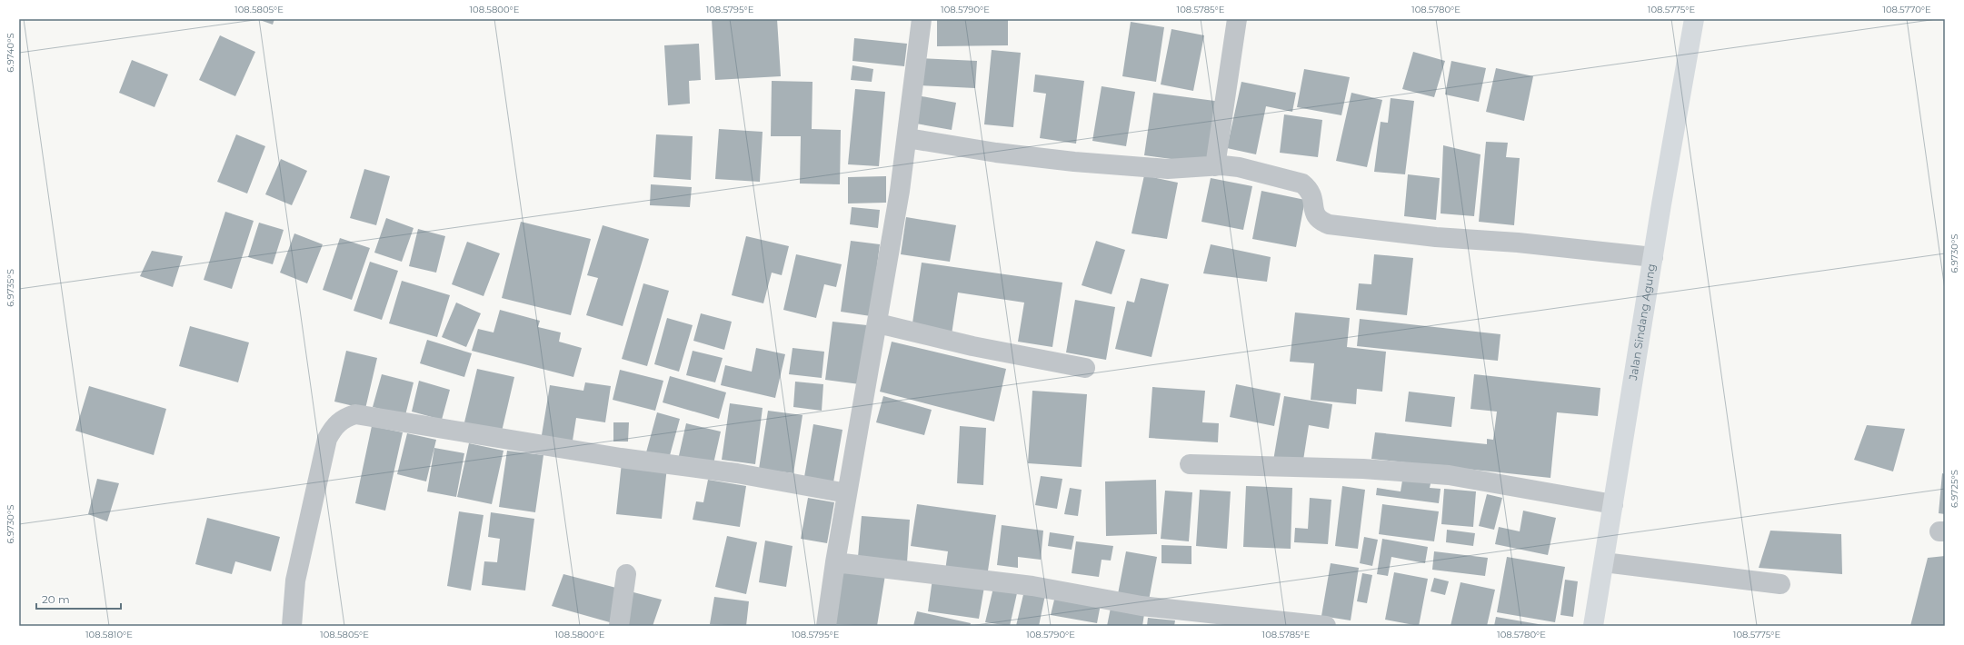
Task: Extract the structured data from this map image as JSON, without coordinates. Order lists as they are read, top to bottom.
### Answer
{
  "streets": {
    "main road": ["Jalan Sindang Agung"]
  },
  "scale_bar": "20 m",
  "coordinates": [
    "108.5805°E",
    "108.5800°E",
    "108.5795°E",
    "108.5790°E",
    "108.5785°E",
    "108.5780°E",
    "108.5775°E",
    "108.5770°E",
    "6.9740°S",
    "6.9730°S",
    "6.9735°S",
    "6.9725°S",
    "108.5810°E"
  ]
}
